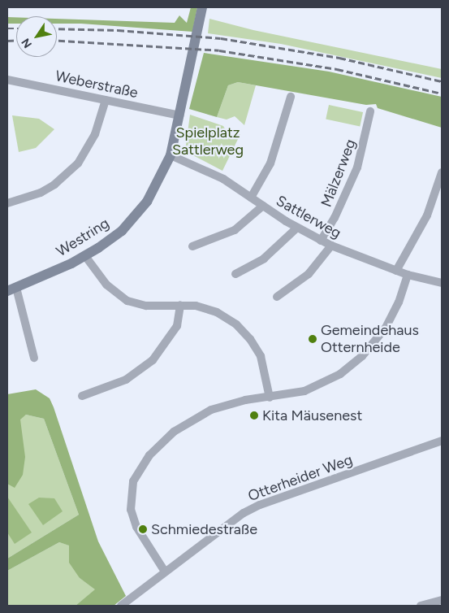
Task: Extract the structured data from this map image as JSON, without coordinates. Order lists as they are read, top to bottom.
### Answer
{
  "streets": {
    "street": [
      "Weberstraße",
      "Mälzerweg",
      "Sattlerweg",
      "Westring",
      "Otterheider Weg"
    ]
  },
  "crossings": [
    ["Weberstraße", "Westring"],
    ["Mälzerweg", "Sattlerweg"],
    ["Sattlerweg", "Westring"]
  ],
  "parks": ["Spielplatz Sattlerweg"],
  "places": ["Gemeindehaus Otternheide", "Kita Mäusenest", "Schmiedestraße"],
  "north": "bottom left"
}
